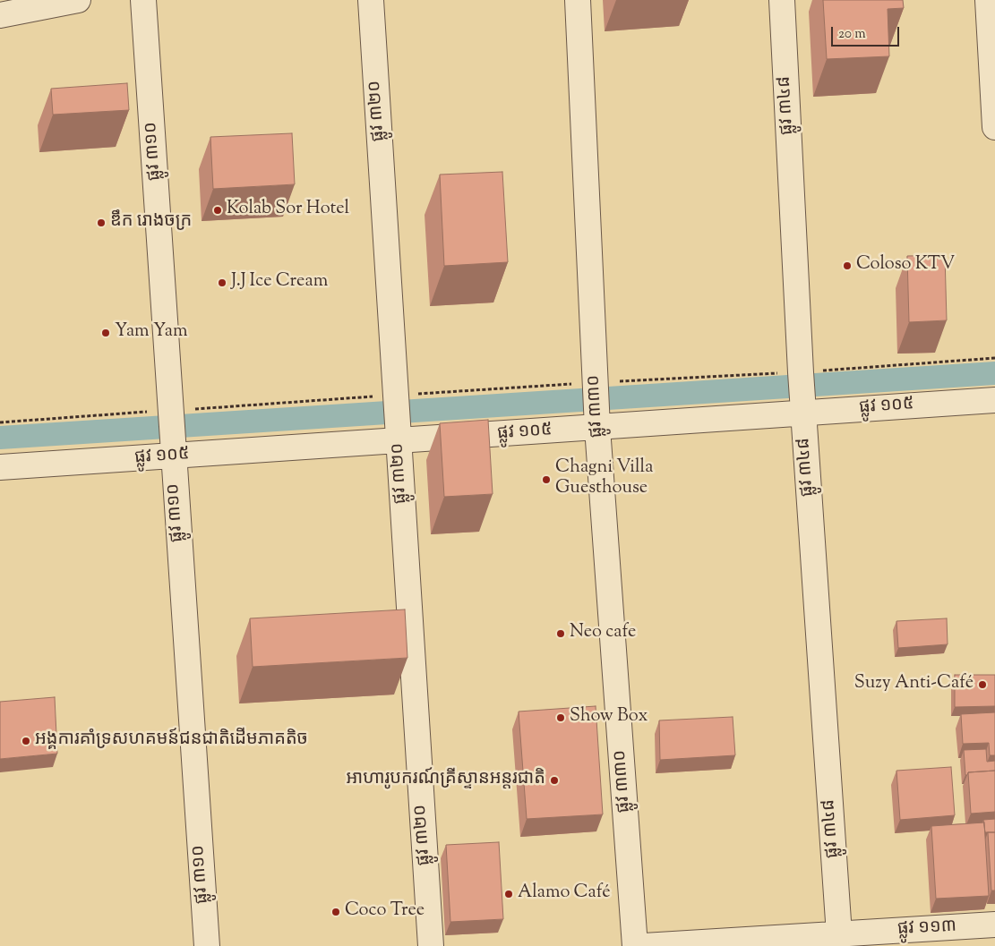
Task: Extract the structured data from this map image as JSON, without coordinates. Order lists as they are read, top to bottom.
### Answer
{
  "streets": {
    "street": [
      "ផ្លូវ ៣៤៨",
      "ផ្លូវ ៣២០",
      "ផ្លូវ ៣១០",
      "ផ្លូវ ៣៣០",
      "ផ្លូវ ១០៥",
      "ផ្លូវ ១១៣"
    ]
  },
  "crossings": [
    ["ផ្លូវ ៣៤៨", "ផ្លូវ ១០៥"],
    ["ផ្លូវ ៣៤៨", "ផ្លូវ ១១៣"],
    ["ផ្លូវ ៣២០", "ផ្លូវ ១០៥"],
    ["ផ្លូវ ៣១០", "ផ្លូវ ១០៥"],
    ["ផ្លូវ ៣៣០", "ផ្លូវ ១០៥"]
  ],
  "places": [
    "Kolab Sor Hotel",
    "ឌឹក រោងចក្រ",
    "Coloso KTV",
    "J.J Ice Cream",
    "Yam Yam",
    "Chagni Villa Guesthouse",
    "Neo cafe",
    "Suzy Anti-Café",
    "Show Box",
    "អង្គការគាំទ្រសហគមន៍ជនជាតិដើមភាគតិច",
    "អាហារូបករណ៍គ្រីស្ទានអន្តរជាតិ",
    "Alamo Café",
    "Coco Tree"
  ],
  "scale_bar": "20 m"
}
